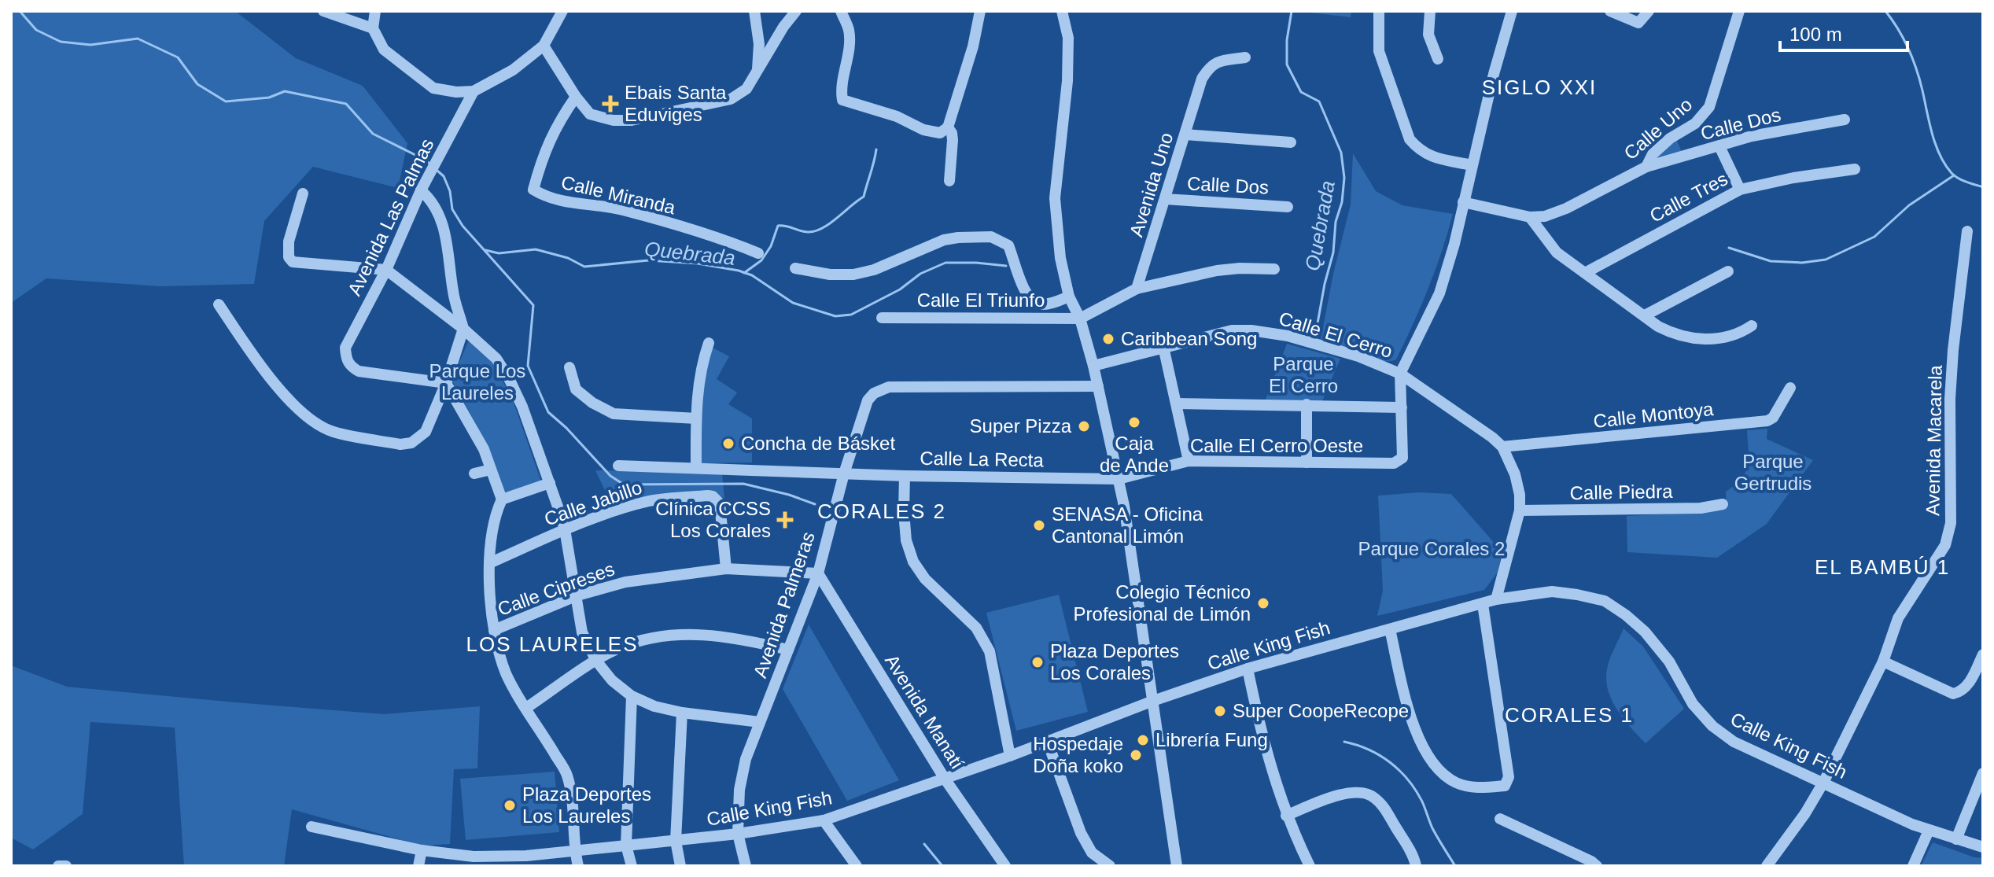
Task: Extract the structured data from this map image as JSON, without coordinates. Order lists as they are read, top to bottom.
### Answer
{
  "streets": {
    "street": [
      "Calle Dos",
      "Calle Uno",
      "Avenida Uno",
      "Calle Miranda",
      "Calle Tres",
      "Avenida Las Palmas",
      "Calle El Triunfo",
      "Calle El Cerro",
      "Calle Montoya",
      "Avenida Macarela",
      "Calle El Cerro Oeste",
      "Calle La Recta",
      "Calle Piedra",
      "Calle Jabillo",
      "Calle Cipreses",
      "Avenida Palmeras",
      "Calle King Fish",
      "Avenida Manatí"
    ]
  },
  "crossings": [
    ["Calle Dos", "Calle Uno"],
    ["Calle Dos", "Avenida Uno"],
    ["Calle El Cerro", "Calle Montoya"],
    ["Calle El Cerro", "Calle Piedra"],
    ["Calle El Cerro", "Calle King Fish"],
    ["Avenida Macarela", "Calle King Fish"],
    ["Calle El Cerro Oeste", "Calle La Recta"],
    ["Calle La Recta", "Avenida Palmeras"],
    ["Calle Jabillo", "Calle Cipreses"],
    ["Calle Cipreses", "Avenida Palmeras"],
    ["Calle Cipreses", "Avenida Manatí"],
    ["Avenida Palmeras", "Calle King Fish"],
    ["Avenida Palmeras", "Avenida Manatí"],
    ["Calle King Fish", "Avenida Manatí"]
  ],
  "districts": [
    "SIGLO XXI",
    "CORALES 2",
    "EL BAMBÚ 1",
    "LOS LAURELES",
    "CORALES 1"
  ],
  "water": ["Quebrada"],
  "parks": [
    "Parque El Cerro",
    "Parque Los Laureles",
    "Parque Gertrudis",
    "Parque Corales 2"
  ],
  "places": {
    "health": ["Ebais Santa Eduviges", "Clínica CCSS Los Corales"],
    "other": [
      "Caribbean Song",
      "Caja de Ande",
      "Super Pizza",
      "Concha de Básket",
      "SENASA - Oficina Cantonal Limón",
      "Colegio Técnico Profesional de Limón",
      "Plaza Deportes Los Corales",
      "Super CoopeRecope",
      "Librería Fung",
      "Hospedaje Doña koko",
      "Plaza Deportes Los Laureles"
    ]
  },
  "scale_bar": "100 m"
}
